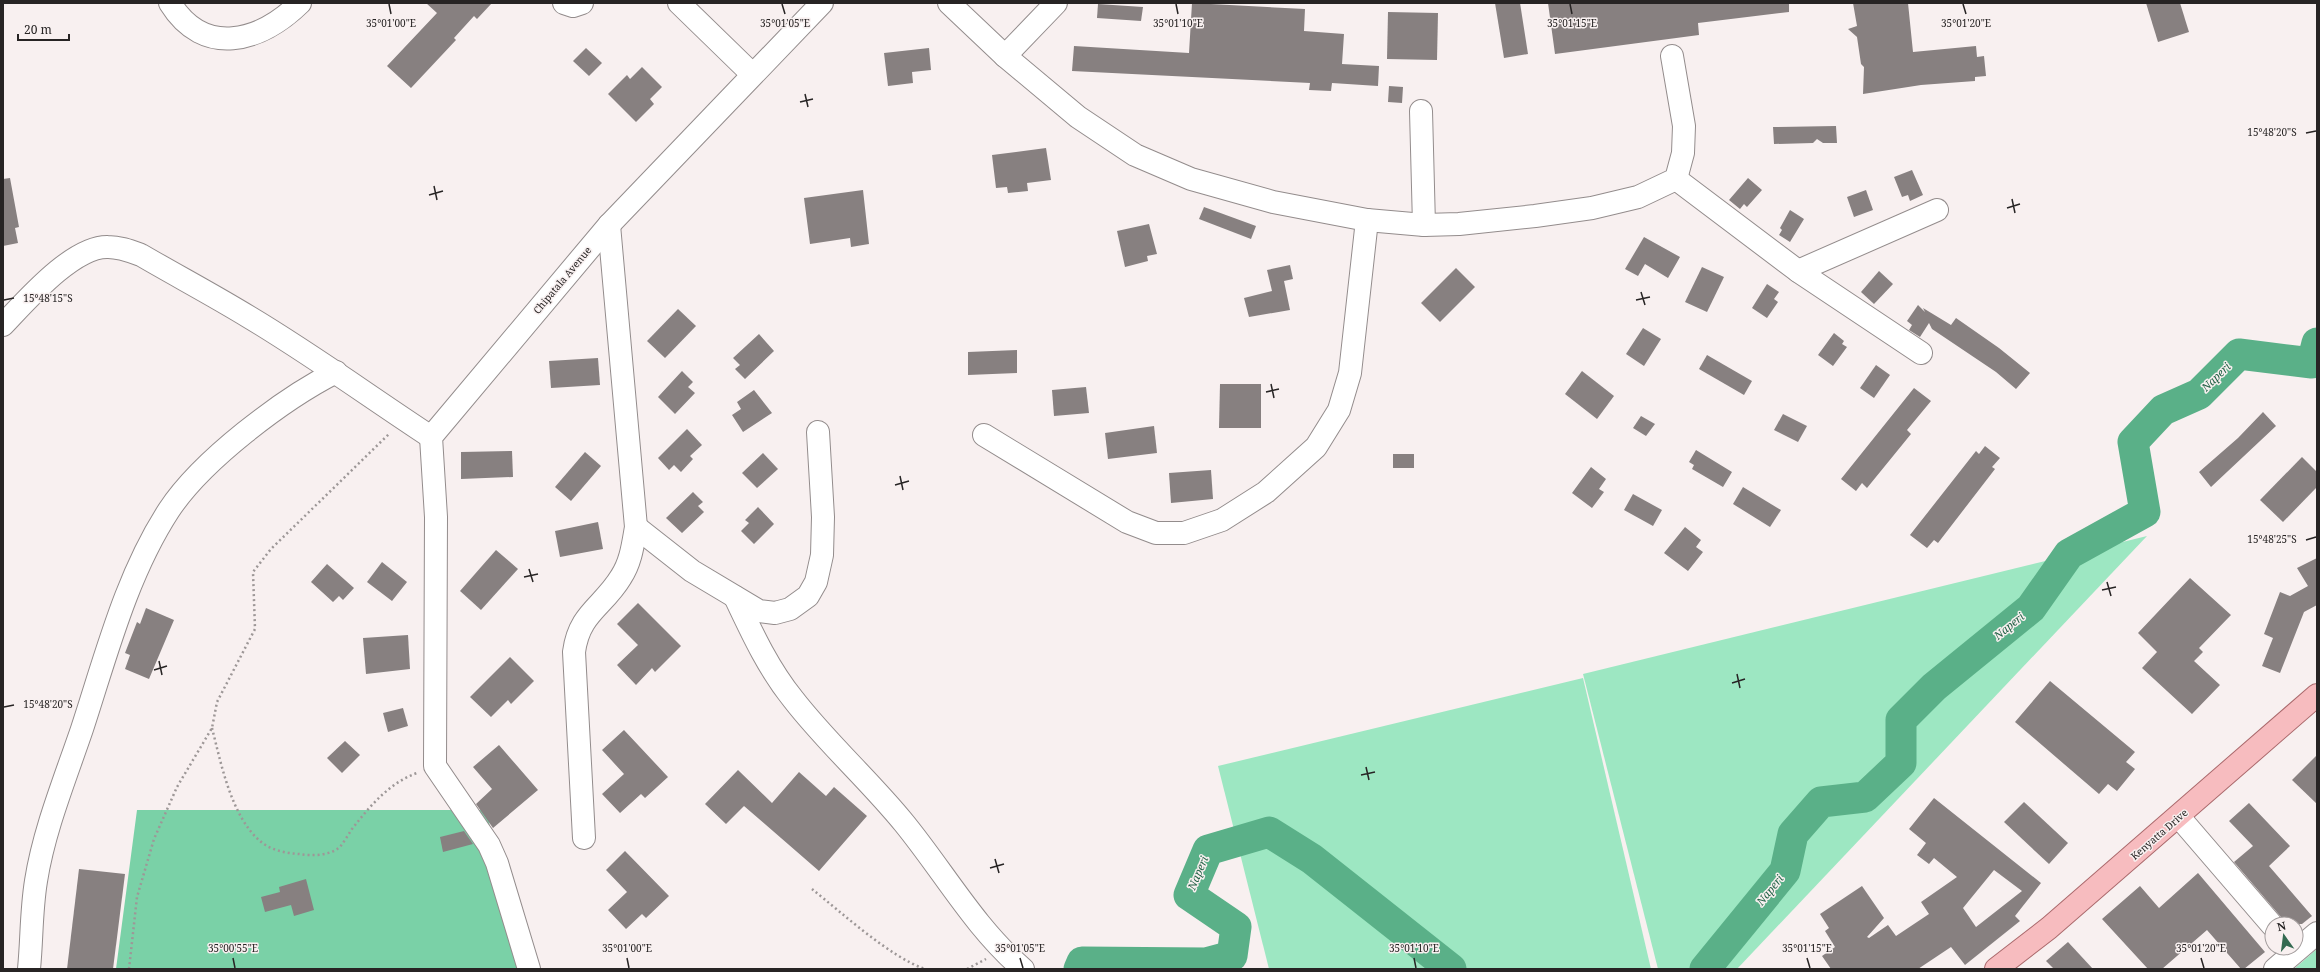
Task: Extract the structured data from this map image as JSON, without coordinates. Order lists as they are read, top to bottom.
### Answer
{
  "streets": {
    "main road": ["Kenyatta Drive"],
    "street": ["Chipatala Avenue"]
  },
  "water": ["Naperi"],
  "scale_bar": "20 m",
  "north": "top",
  "coordinates": [
    "35°01'00\"E",
    "35°01'05\"E",
    "35°01'10\"E",
    "35°01'15\"E",
    "35°01'20\"E",
    "15°48'20\"S",
    "15°48'15\"S",
    "15°48'25\"S",
    "35°00'55\"E"
  ]
}
